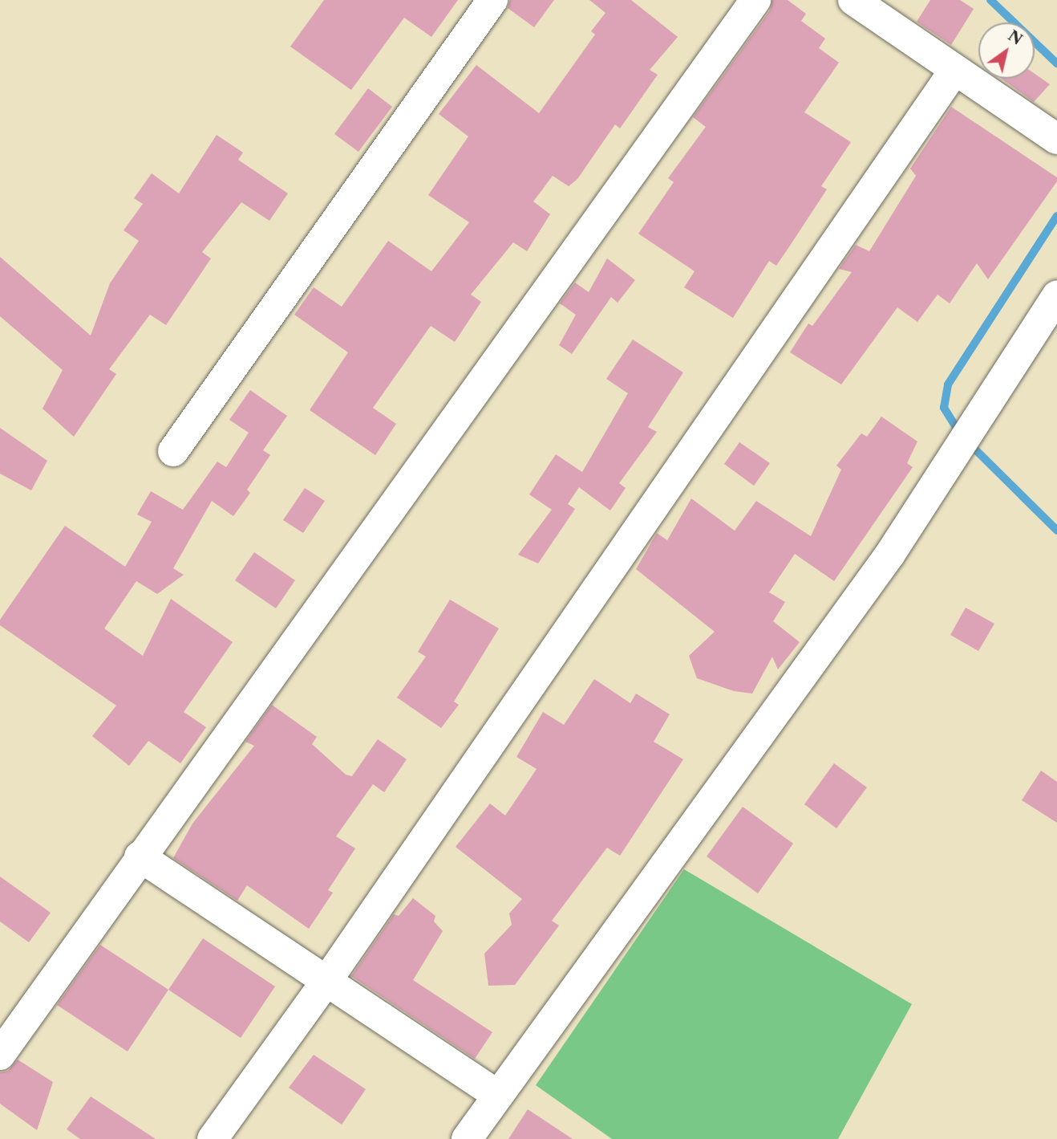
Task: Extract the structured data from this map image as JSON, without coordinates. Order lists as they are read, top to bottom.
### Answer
{
  "north": "top right"
}
